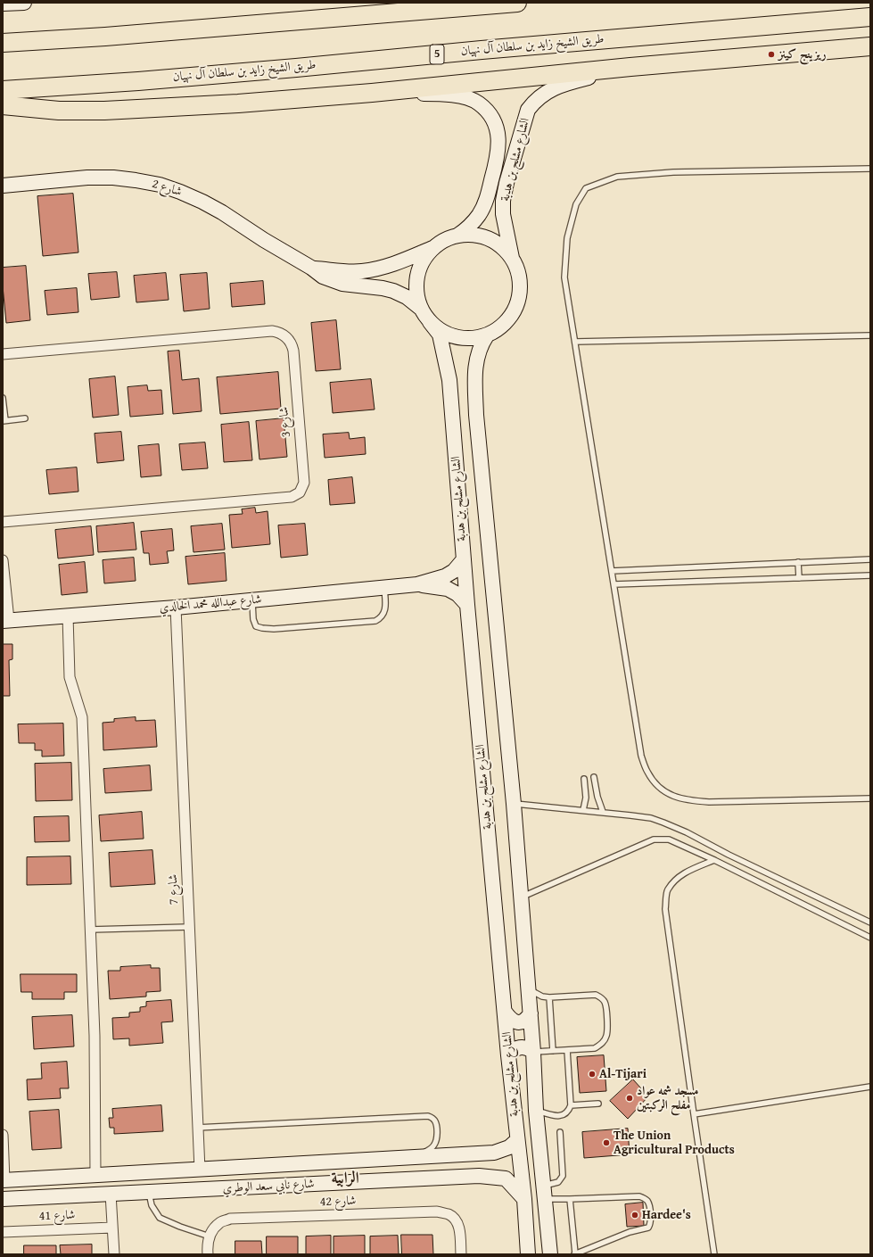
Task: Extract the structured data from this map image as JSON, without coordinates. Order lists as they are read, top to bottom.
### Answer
{
  "streets": {
    "highway": ["طريق الشيخ زايد بن سلطان آل نهيان", "5"],
    "street": [
      "الشارع مشلح بن هدبة",
      "شارع 2",
      "شارع 3",
      "شارع عبدالله محمد الخالدي",
      "شارع 7",
      "شارع نابي سعد الوطري",
      "شارع 42",
      "شارع 41"
    ]
  },
  "crossings": [
    ["الشارع مشلح بن هدبة", "شارع 2"],
    ["الشارع مشلح بن هدبة", "شارع عبدالله محمد الخالدي"],
    ["الشارع مشلح بن هدبة", "شارع نابي سعد الوطري"],
    ["شارع عبدالله محمد الخالدي", "شارع 7"],
    ["شارع 7", "شارع نابي سعد الوطري"]
  ],
  "districts": ["الرابية"],
  "places": [
    "ريزينج كينز",
    "Al-Tijari",
    "مسجد شمه عواد مفلح الركبتين",
    "The Union Agricultural Products",
    "Hardee's"
  ]
}
